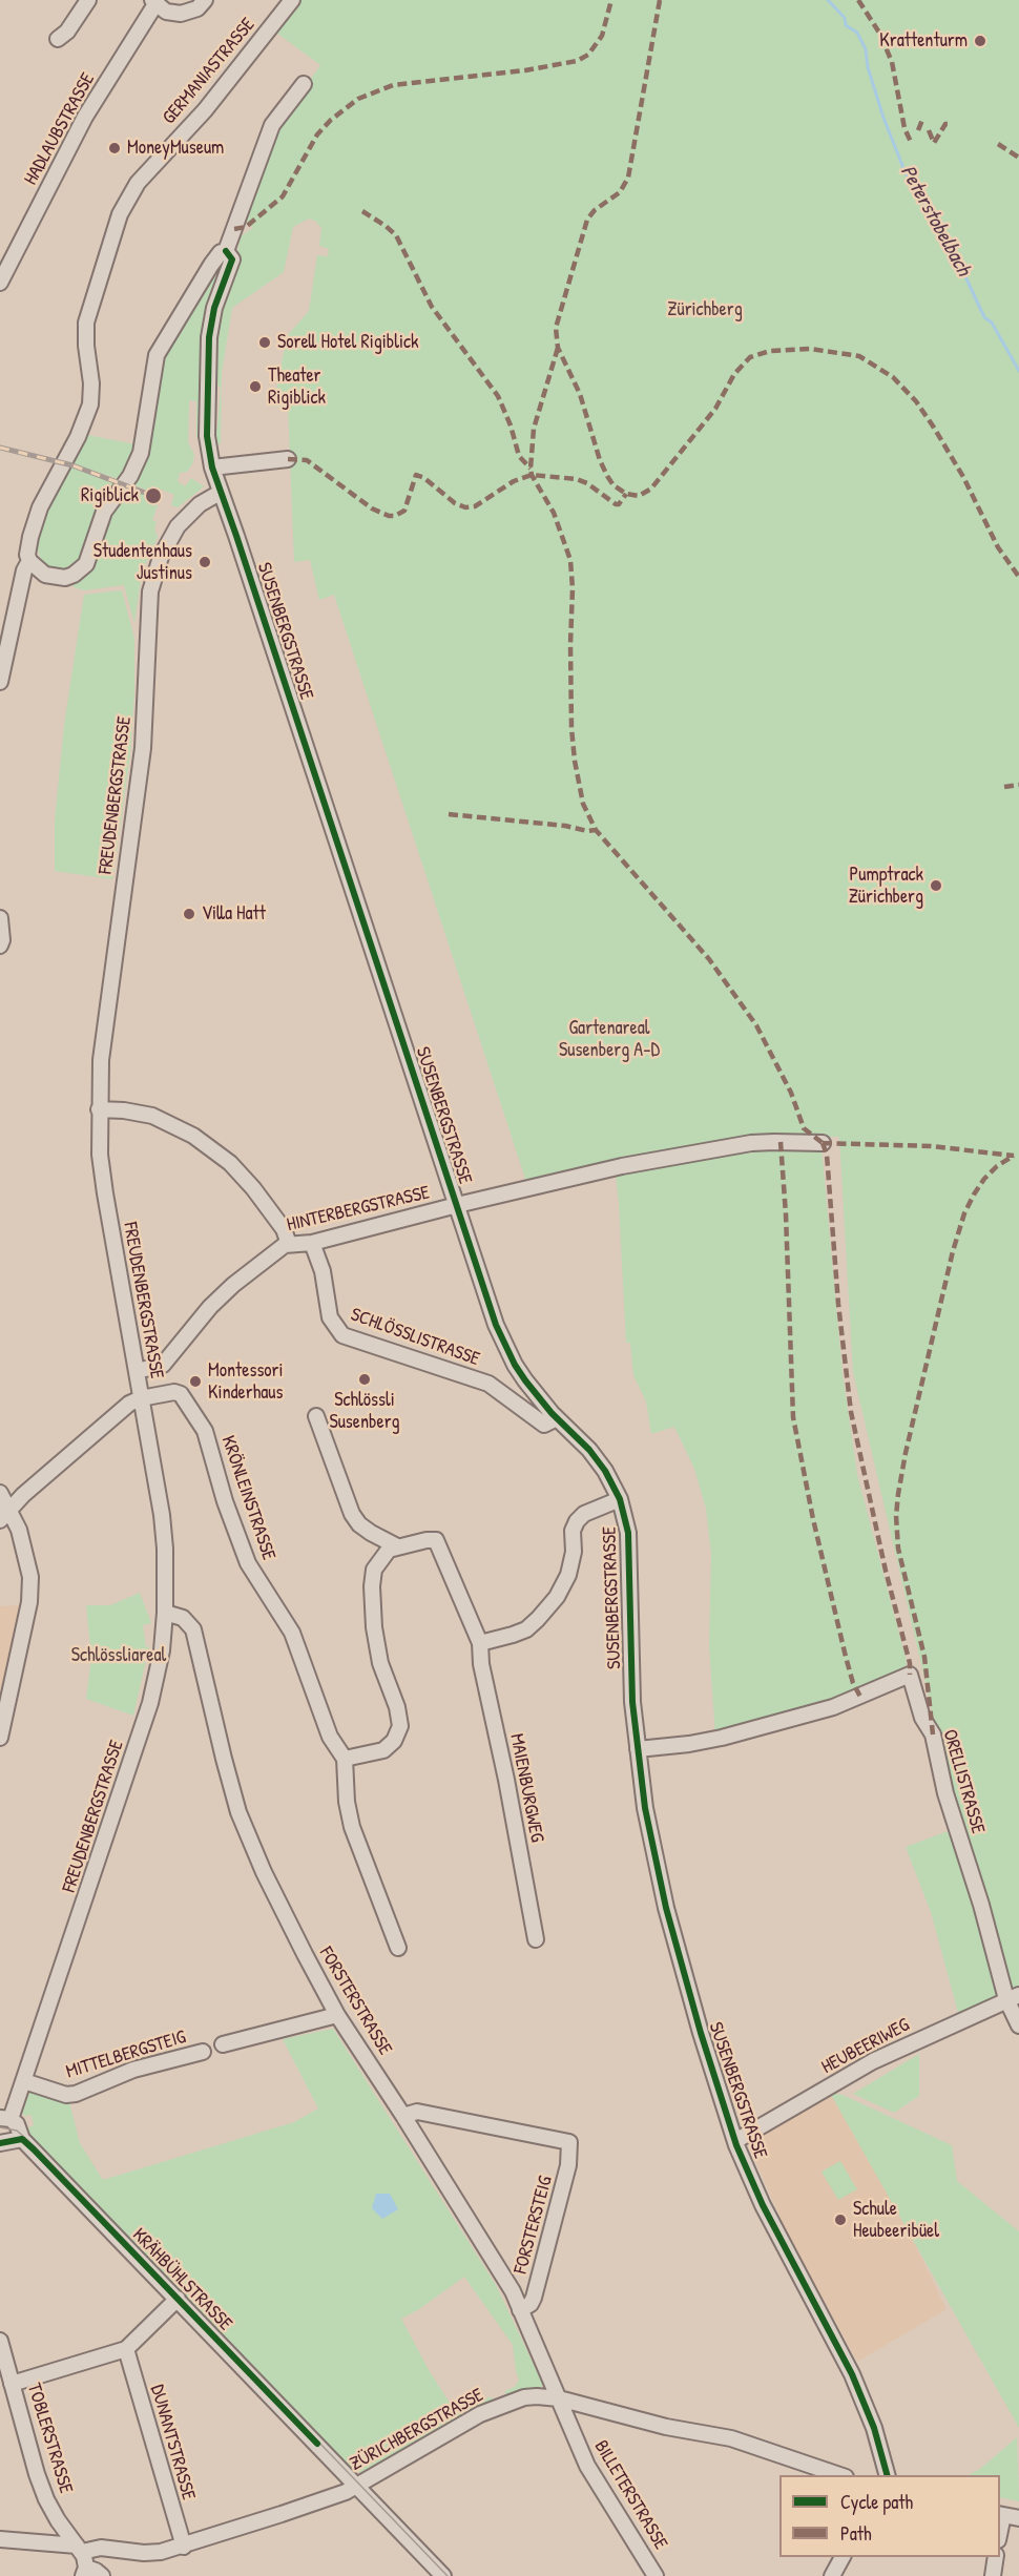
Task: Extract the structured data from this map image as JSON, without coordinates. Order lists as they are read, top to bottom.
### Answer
{
  "streets": {
    "street": [
      "GERMANIASTRASSE",
      "HADLAUBSTRASSE",
      "SUSENBERGSTRASSE",
      "FREUDENBERGSTRASSE",
      "HINTERBERGSTRASSE",
      "SCHLÖSSLISTRASSE",
      "KRÖNLEINSTRASSE",
      "ORELLISTRASSE",
      "MAIENBURGWEG",
      "FORSTERSTRASSE",
      "HEUBEERIWEG",
      "MITTELBERGSTEIG",
      "FORSTERSTEIG",
      "KRÄHBÜHLSTRASSE",
      "ZÜRICHBERGSTRASSE",
      "TOBLERSTRASSE",
      "DUNANTSTRASSE",
      "BILLETERSTRASSE"
    ]
  },
  "crossings": [
    ["SUSENBERGSTRASSE", "FREUDENBERGSTRASSE"],
    ["SUSENBERGSTRASSE", "HINTERBERGSTRASSE"],
    ["SUSENBERGSTRASSE", "SCHLÖSSLISTRASSE"],
    ["SUSENBERGSTRASSE", "ORELLISTRASSE"],
    ["SUSENBERGSTRASSE", "HEUBEERIWEG"],
    ["FREUDENBERGSTRASSE", "HINTERBERGSTRASSE"],
    ["FREUDENBERGSTRASSE", "KRÖNLEINSTRASSE"],
    ["FREUDENBERGSTRASSE", "FORSTERSTRASSE"],
    ["FREUDENBERGSTRASSE", "MITTELBERGSTEIG"],
    ["FREUDENBERGSTRASSE", "KRÄHBÜHLSTRASSE"],
    ["HINTERBERGSTRASSE", "SCHLÖSSLISTRASSE"],
    ["ORELLISTRASSE", "HEUBEERIWEG"],
    ["FORSTERSTRASSE", "FORSTERSTEIG"],
    ["FORSTERSTRASSE", "ZÜRICHBERGSTRASSE"],
    ["FORSTERSTRASSE", "BILLETERSTRASSE"],
    ["KRÄHBÜHLSTRASSE", "ZÜRICHBERGSTRASSE"],
    ["ZÜRICHBERGSTRASSE", "TOBLERSTRASSE"],
    ["ZÜRICHBERGSTRASSE", "DUNANTSTRASSE"],
    ["ZÜRICHBERGSTRASSE", "BILLETERSTRASSE"]
  ],
  "water": ["Peterstobelbach"],
  "parks": ["Zürichberg", "Gartenareal Susenberg A-D", "Schlössliareal"],
  "places": [
    "Krattenturm",
    "MoneyMuseum",
    "Sorell Hotel Rigiblick",
    "Theater Rigiblick",
    "Rigiblick",
    "Studentenhaus Justinus",
    "Pumptrack Zürichberg",
    "Villa Hatt",
    "Schlössli Susenberg",
    "Montessori Kinderhaus",
    "Schule Heubeeribüel"
  ],
  "legend": ["Cycle path", "Path"]
}
